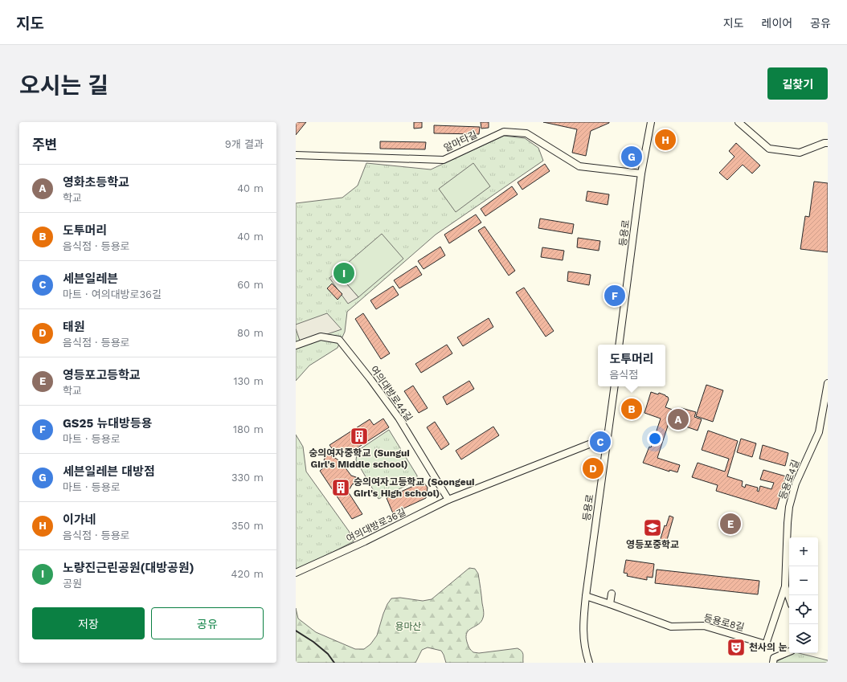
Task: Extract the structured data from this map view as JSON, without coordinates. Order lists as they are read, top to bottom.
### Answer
{
  "streets": {
    "street": [
      "알마타길",
      "등용로",
      "여의대방로44길",
      "등용로4길",
      "여의대방로36길",
      "등용로8길"
    ]
  },
  "crossings": [
    ["알마타길", "등용로"],
    ["등용로", "여의대방로36길"],
    ["여의대방로44길", "여의대방로36길"],
    ["등용로4길", "등용로8길"]
  ],
  "parks": ["용마산"],
  "places": {
    "building": ["숭의여자중학교 (Sungui Girl's Middle school)", "숭의여자고등학교 (Soongeui Girl's High school)"],
    "school or university": ["영등포중학교"],
    "theatre": ["천사의 눈"]
  },
  "page": {
    "header": "지도",
    "nav": ["지도", "레이어", "공유"],
    "title": "오시는 길",
    "buttons": [
      "길찾기",
      ["저장", "공유"]
    ],
    "heading": ["주변", "9개 결과"],
    "pins": [
      "H",
      "G",
      "I",
      "F",
      "B",
      "A",
      "C",
      "D",
      "E"
    ],
    "list": [
      {
        "mark": "A",
        "name": "영화초등학교",
        "note": "학교",
        "value": "40 m"
      },
      {
        "mark": "B",
        "name": "도투머리",
        "note": "음식점 · 등용로",
        "value": "40 m"
      },
      {
        "mark": "C",
        "name": "세븐일레븐",
        "note": "마트 · 여의대방로36길",
        "value": "60 m"
      },
      {
        "mark": "D",
        "name": "태원",
        "note": "음식점 · 등용로",
        "value": "80 m"
      },
      {
        "mark": "E",
        "name": "영등포고등학교",
        "note": "학교",
        "value": "130 m"
      },
      {
        "mark": "F",
        "name": "GS25 뉴대방등용",
        "note": "마트 · 등용로",
        "value": "180 m"
      },
      {
        "mark": "G",
        "name": "세븐일레븐 대방점",
        "note": "마트 · 등용로",
        "value": "330 m"
      },
      {
        "mark": "H",
        "name": "이가네",
        "note": "음식점 · 등용로",
        "value": "350 m"
      },
      {
        "mark": "I",
        "name": "노량진근린공원(대방공원)",
        "note": "공원",
        "value": "420 m"
      }
    ],
    "popup": ["도투머리", "음식점"],
    "map_buttons": ["+", "−"]
  }
}
